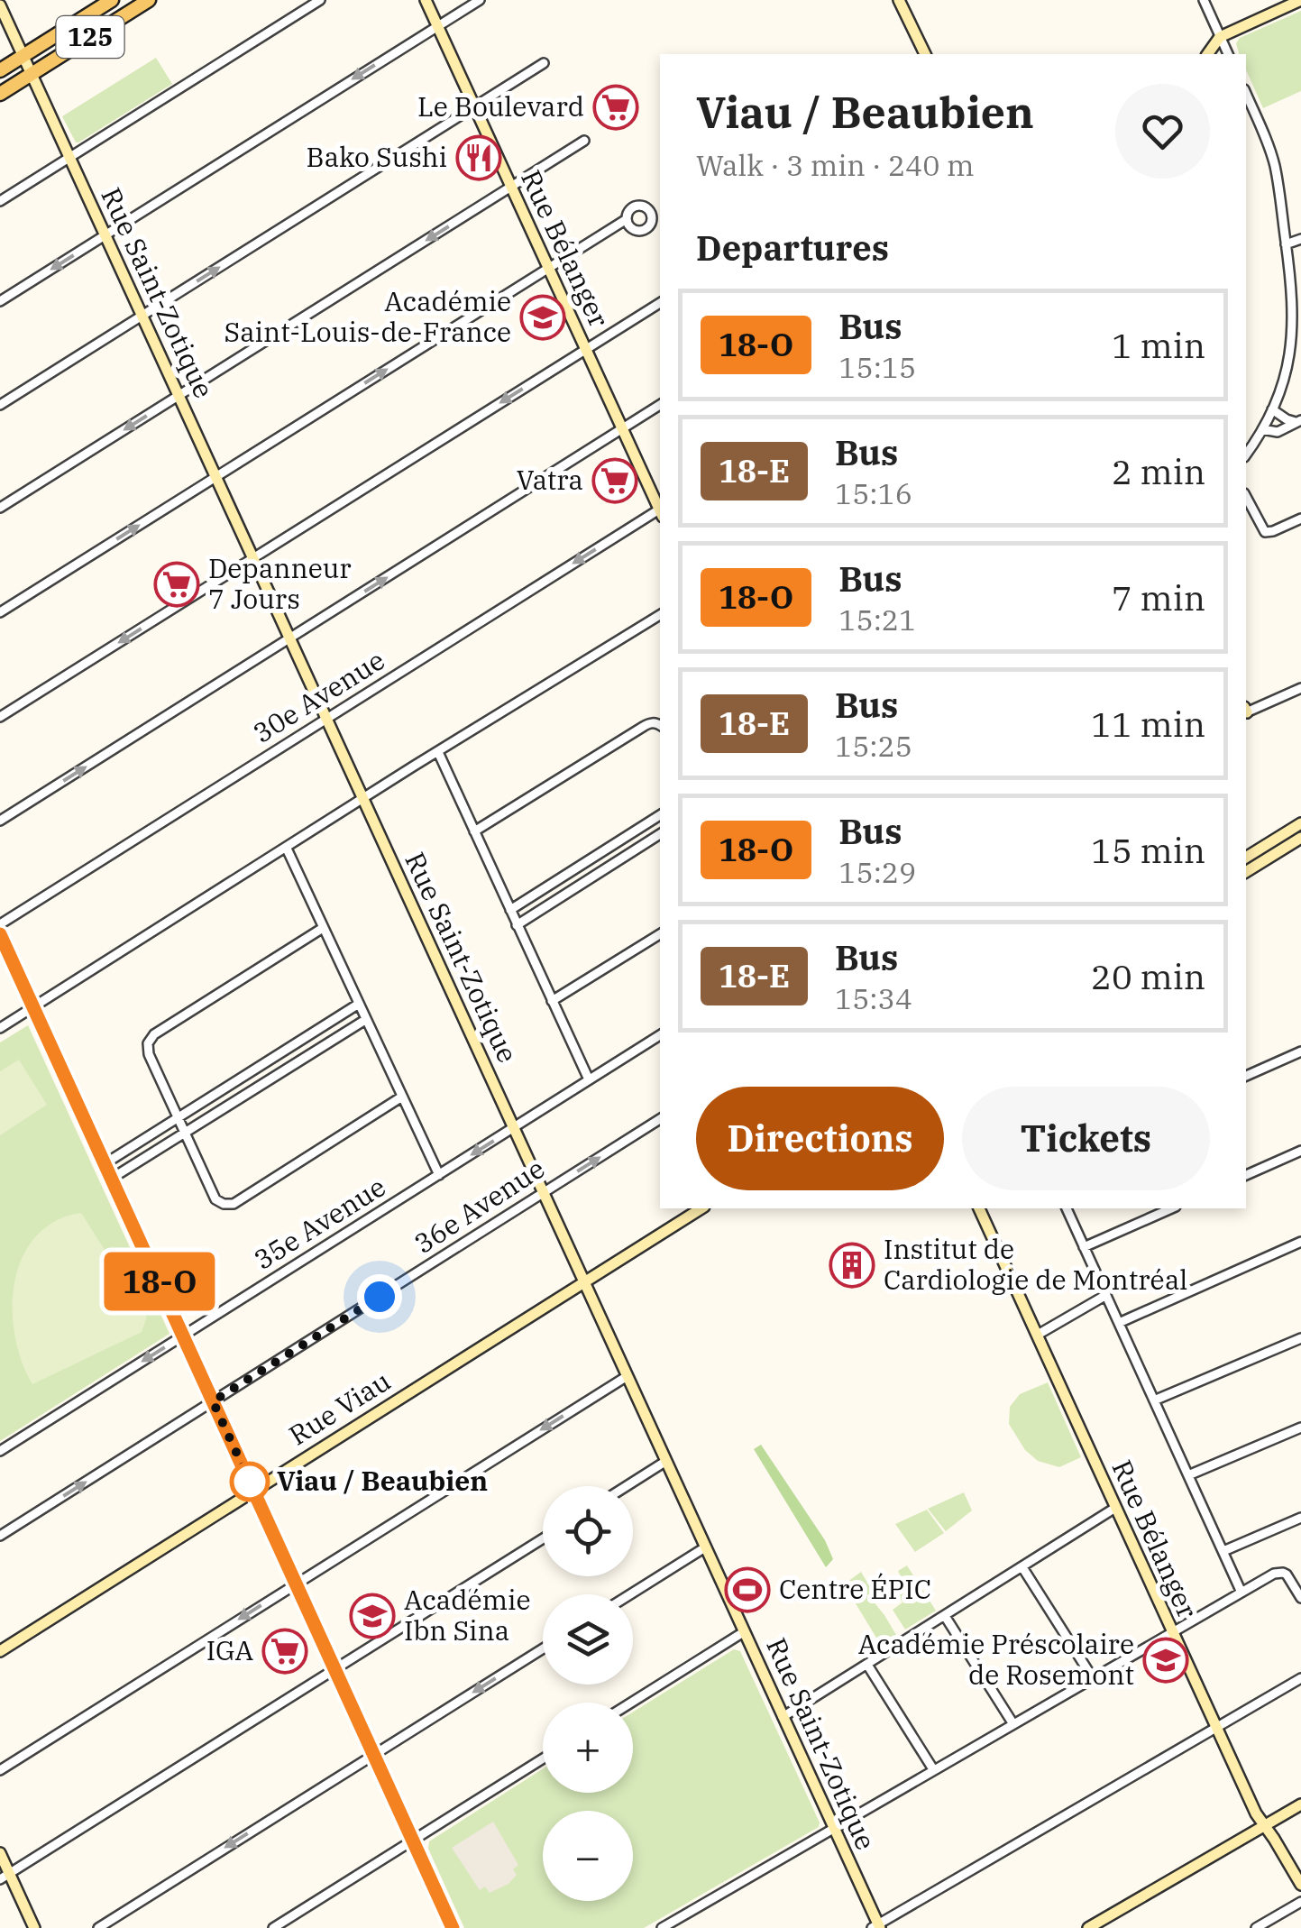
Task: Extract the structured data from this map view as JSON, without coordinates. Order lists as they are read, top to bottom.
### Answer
{
  "streets": {
    "main road": ["125"],
    "street": [
      "Rue Bélanger",
      "Rue Saint-Zotique",
      "30e Avenue",
      "36e Avenue",
      "35e Avenue",
      "Rue Viau"
    ]
  },
  "crossings": [
    ["125", "Rue Saint-Zotique"],
    ["Rue Saint-Zotique", "30e Avenue"],
    ["Rue Saint-Zotique", "36e Avenue"],
    ["Rue Saint-Zotique", "35e Avenue"],
    ["Rue Saint-Zotique", "Rue Viau"]
  ],
  "one_way": ["30e Avenue", "36e Avenue", "35e Avenue"],
  "places": {
    "supermarket": [
      "Le Boulevard",
      "Vatra",
      "Depanneur 7 Jours",
      "IGA"
    ],
    "restaurant": ["Bako Sushi"],
    "school or university": ["Académie Saint-Louis-de-France", "Académie Ibn Sina", "Académie Préscolaire de Rosemont"],
    "building": ["Institut de Cardiologie de Montréal"],
    "other": ["Viau / Beaubien"],
    "sports": ["Centre ÉPIC"]
  },
  "lines": ["bus line 18-O"],
  "page": {
    "on_map": "18-O",
    "heading": [
      ["Viau / Beaubien", "Walk · 3 min · 240 m"],
      "Departures"
    ],
    "list": [
      {
        "mark": "18-O",
        "name": "Bus",
        "note": "15:15",
        "value": "1 min"
      },
      {
        "mark": "18-E",
        "name": "Bus",
        "note": "15:16",
        "value": "2 min"
      },
      {
        "mark": "18-O",
        "name": "Bus",
        "note": "15:21",
        "value": "7 min"
      },
      {
        "mark": "18-E",
        "name": "Bus",
        "note": "15:25",
        "value": "11 min"
      },
      {
        "mark": "18-O",
        "name": "Bus",
        "note": "15:29",
        "value": "15 min"
      },
      {
        "mark": "18-E",
        "name": "Bus",
        "note": "15:34",
        "value": "20 min"
      }
    ],
    "buttons": ["Directions", "Tickets"],
    "map_buttons": ["+", "−"]
  }
}
